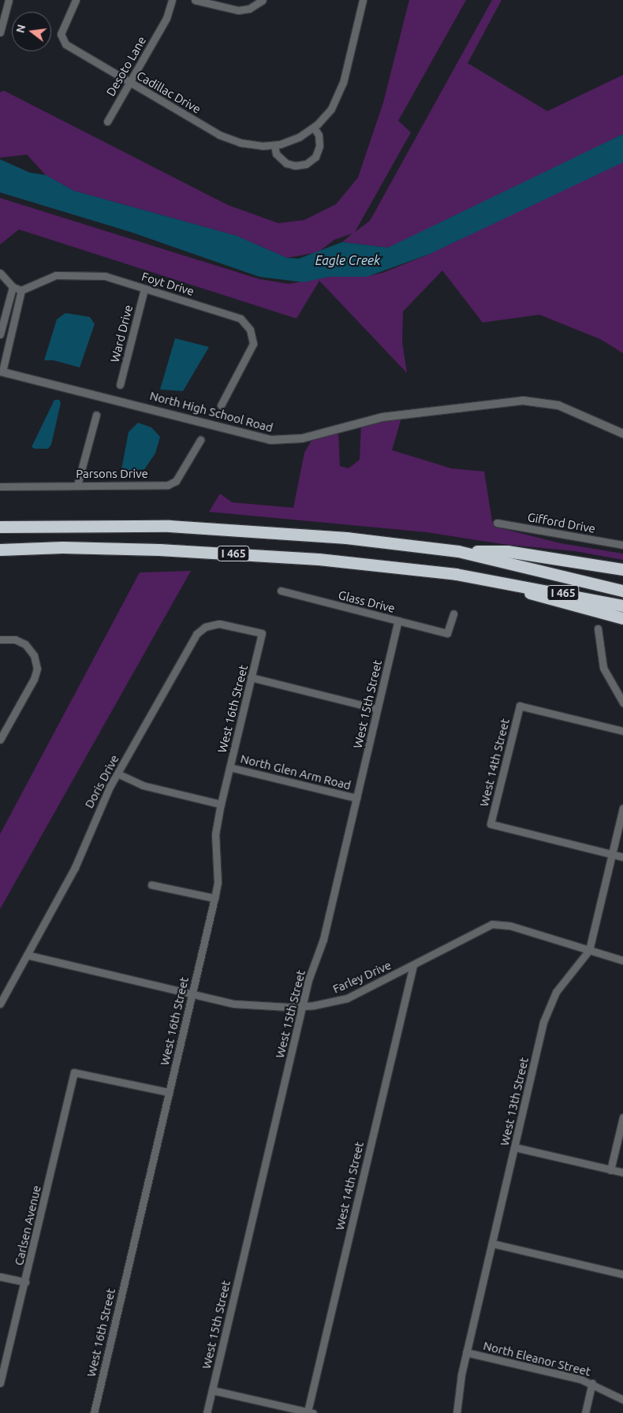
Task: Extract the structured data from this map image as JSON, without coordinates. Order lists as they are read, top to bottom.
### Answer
{
  "streets": {
    "highway": ["I 465"],
    "street": [
      "Desoto Lane",
      "Cadillac Drive",
      "Foyt Drive",
      "Ward Drive",
      "North High School Road",
      "Parsons Drive",
      "Gifford Drive",
      "Glass Drive",
      "West 15th Street",
      "West 16th Street",
      "West 14th Street",
      "North Glen Arm Road",
      "Doris Drive",
      "Farley Drive",
      "West 13th Street",
      "Carlsen Avenue",
      "North Eleanor Street"
    ]
  },
  "crossings": [
    ["Desoto Lane", "Cadillac Drive"],
    ["Foyt Drive", "Ward Drive"],
    ["Glass Drive", "West 15th Street"],
    ["West 15th Street", "North Glen Arm Road"],
    ["West 15th Street", "Farley Drive"],
    ["West 16th Street", "North Glen Arm Road"],
    ["West 16th Street", "Doris Drive"],
    ["West 16th Street", "Farley Drive"],
    ["West 16th Street", "Carlsen Avenue"],
    ["West 14th Street", "Farley Drive"],
    ["West 14th Street", "West 13th Street"],
    ["Doris Drive", "Farley Drive"],
    ["Farley Drive", "West 13th Street"],
    ["West 13th Street", "North Eleanor Street"]
  ],
  "water": ["Eagle Creek"],
  "north": "left"
}
